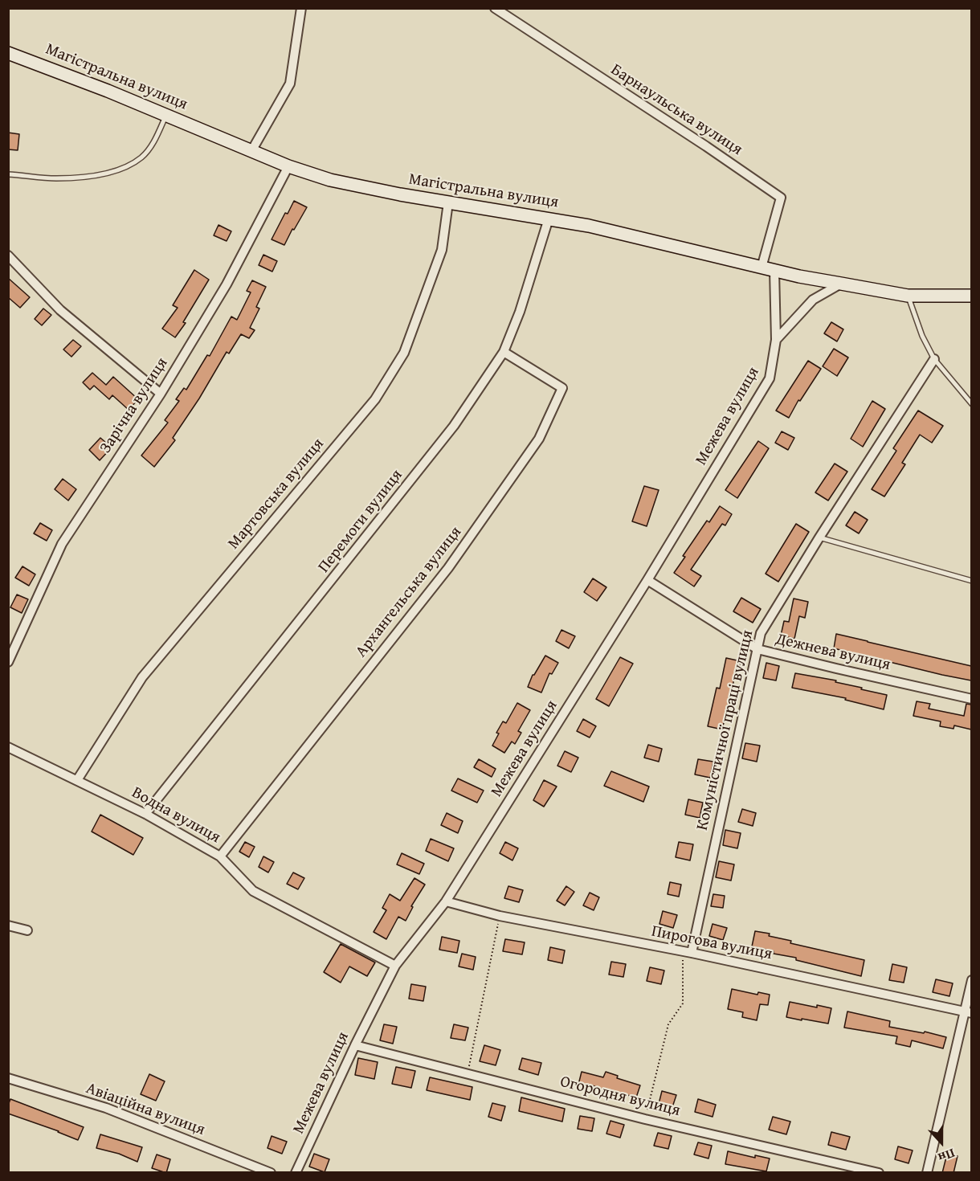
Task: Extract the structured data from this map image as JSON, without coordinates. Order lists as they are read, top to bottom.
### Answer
{
  "streets": {
    "main road": ["Магістральна вулиця"],
    "street": [
      "Барнаульська вулиця",
      "Зарічна вулиця",
      "Межева вулиця",
      "Мартовська вулиця",
      "Перемоги вулиця",
      "Архангельська вулиця",
      "Дежнева вулиця",
      "Комуністичної праці вулиця",
      "Водна вулиця",
      "Пирогова вулиця",
      "Огородня вулиця",
      "Авіаційна вулиця"
    ]
  },
  "crossings": [
    ["Магістральна вулиця", "Барнаульська вулиця"],
    ["Магістральна вулиця", "Зарічна вулиця"],
    ["Магістральна вулиця", "Межева вулиця"],
    ["Магістральна вулиця", "Мартовська вулиця"],
    ["Магістральна вулиця", "Перемоги вулиця"],
    ["Межева вулиця", "Дежнева вулиця"],
    ["Межева вулиця", "Водна вулиця"],
    ["Межева вулиця", "Пирогова вулиця"],
    ["Межева вулиця", "Огородня вулиця"],
    ["Мартовська вулиця", "Водна вулиця"],
    ["Перемоги вулиця", "Архангельська вулиця"],
    ["Перемоги вулиця", "Водна вулиця"],
    ["Архангельська вулиця", "Водна вулиця"],
    ["Дежнева вулиця", "Комуністичної праці вулиця"],
    ["Комуністичної праці вулиця", "Пирогова вулиця"]
  ],
  "north": "bottom"
}
